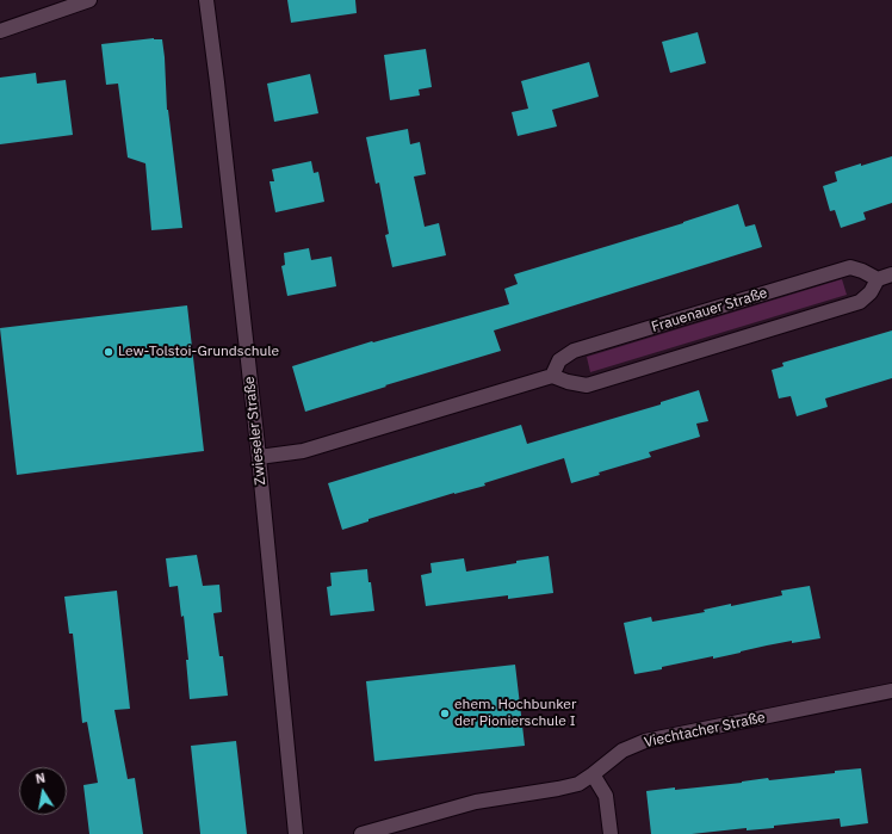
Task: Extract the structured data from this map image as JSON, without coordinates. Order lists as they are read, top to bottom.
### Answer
{
  "streets": {
    "street": ["Frauenauer Straße", "Zwieseler Straße", "Viechtacher Straße"]
  },
  "places": ["Lew-Tolstoi-Grundschule", "ehem. Hochbunker der Pionierschule I"],
  "north": "top"
}
